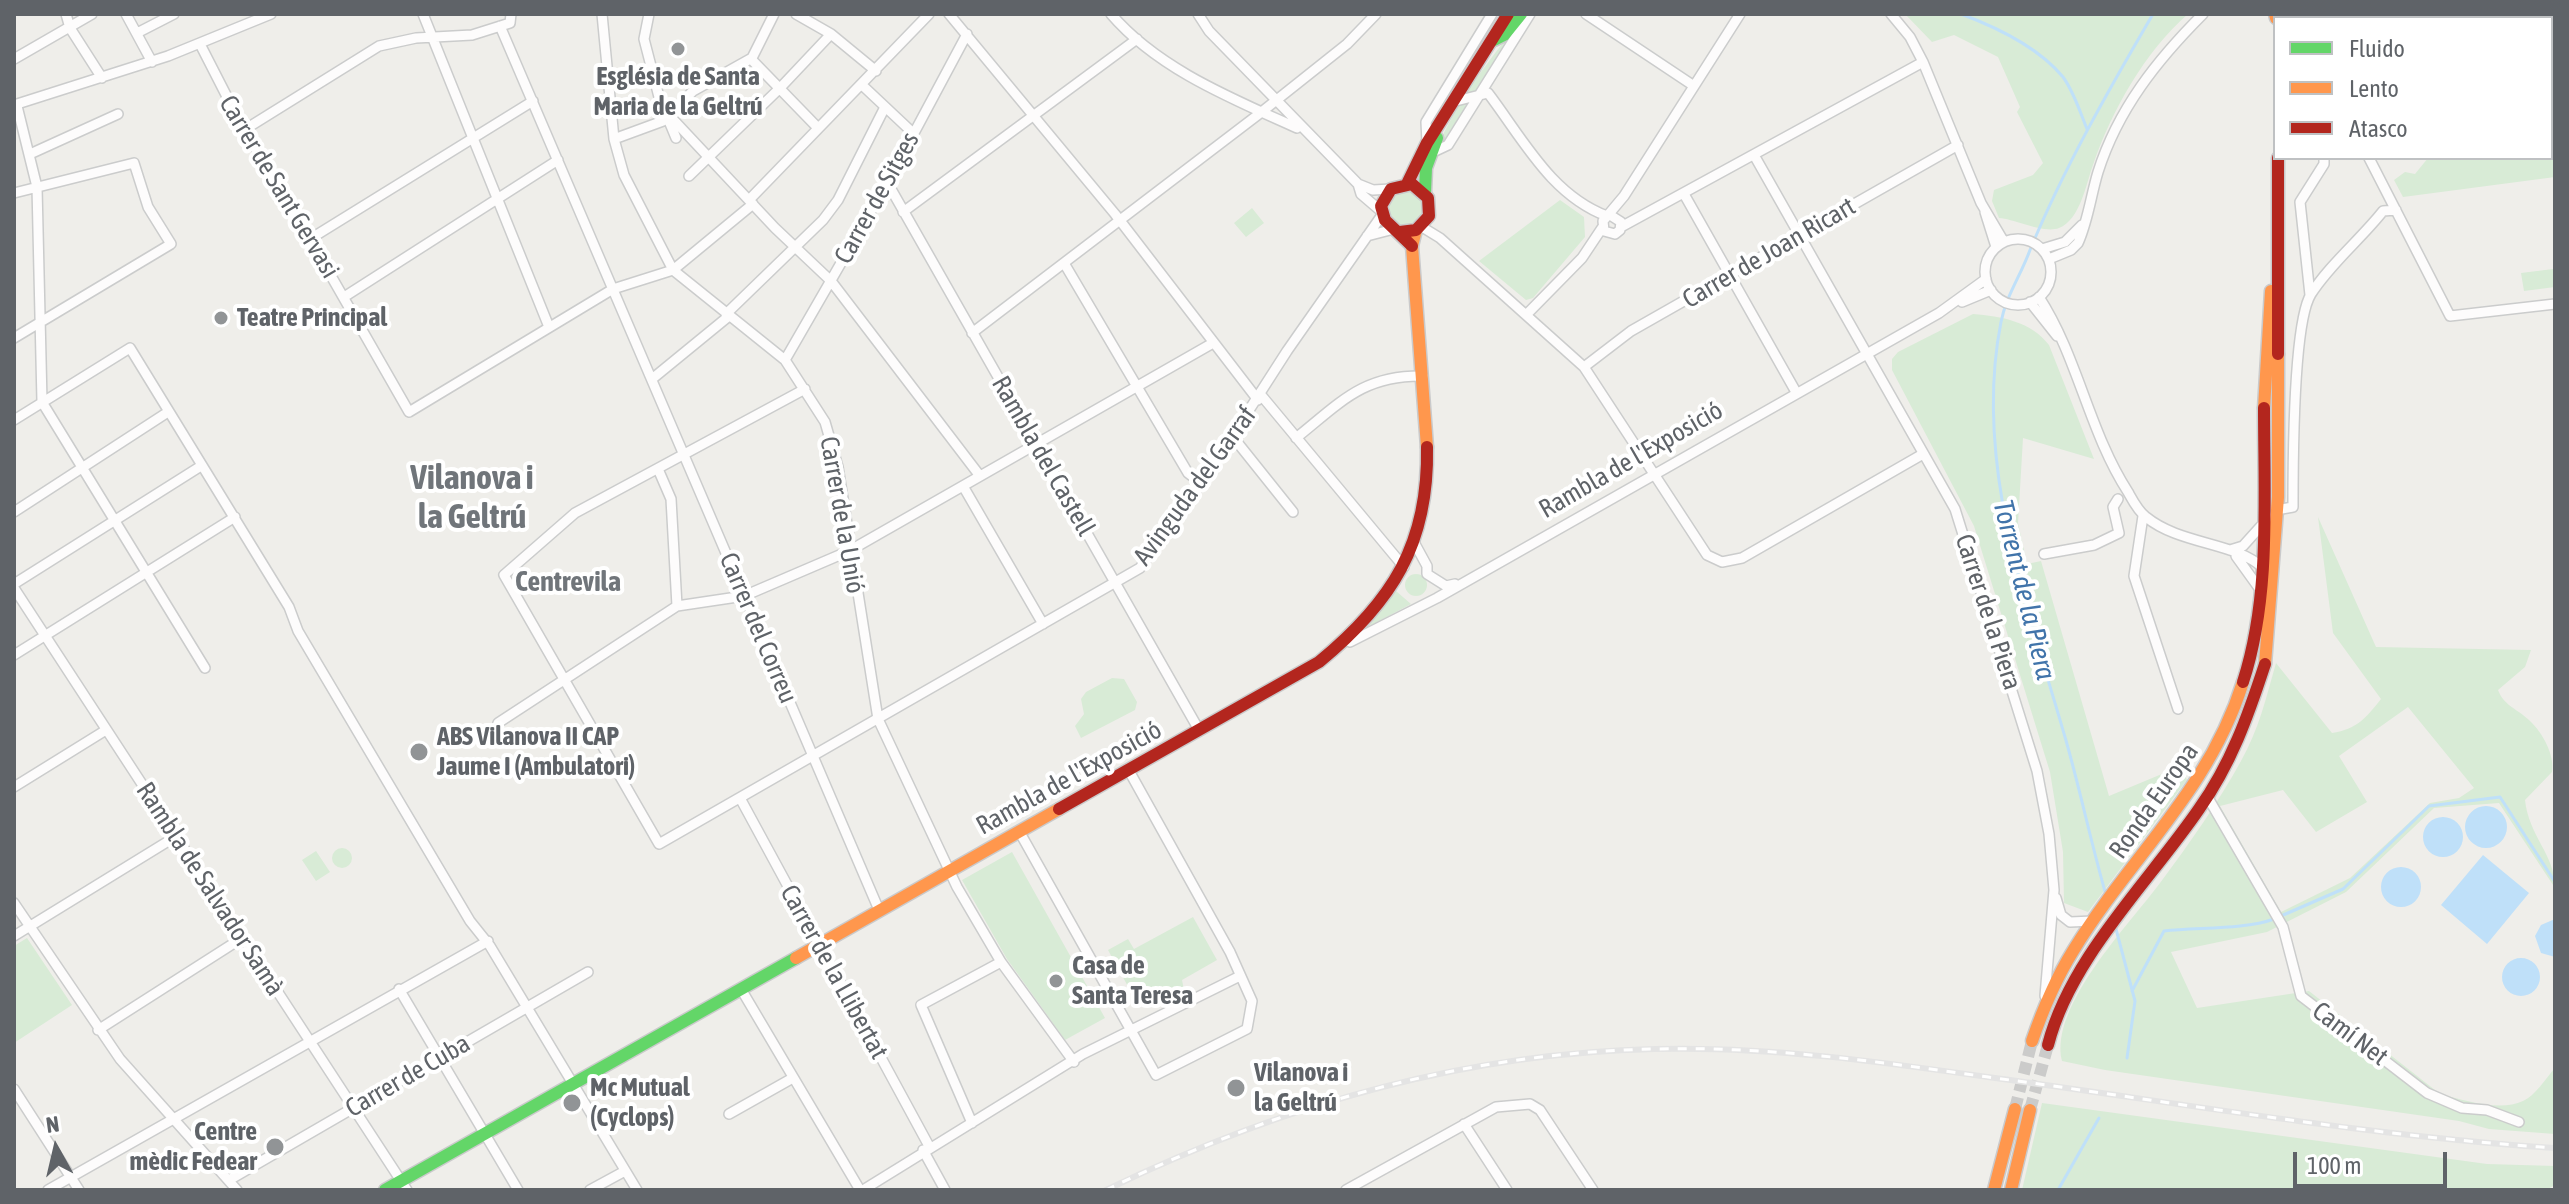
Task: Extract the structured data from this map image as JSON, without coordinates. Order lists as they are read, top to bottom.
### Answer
{
  "streets": {
    "street": [
      "Carrer de Sant Gervasi",
      "Carrer de Sitges",
      "Carrer de Joan Ricart",
      "Rambla del Castell",
      "Rambla de l'Exposició",
      "Avinguda del Garraf",
      "Carrer de la Unió",
      "Carrer de la Piera",
      "Carrer del Correu",
      "Ronda Europa",
      "Rambla de Salvador Samà",
      "Carrer de la Llibertat",
      "Camí Net",
      "Carrer de Cuba"
    ]
  },
  "crossings": [
    ["Carrer de Sitges", "Rambla del Castell"],
    ["Carrer de Sitges", "Carrer de la Unió"],
    ["Carrer de Joan Ricart", "Carrer de la Piera"],
    ["Rambla del Castell", "Rambla de l'Exposició"],
    ["Rambla del Castell", "Avinguda del Garraf"],
    ["Rambla de l'Exposició", "Avinguda del Garraf"],
    ["Rambla de l'Exposició", "Carrer de la Unió"],
    ["Rambla de l'Exposició", "Carrer de la Piera"],
    ["Rambla de l'Exposició", "Carrer del Correu"],
    ["Rambla de l'Exposició", "Rambla de Salvador Samà"],
    ["Rambla de l'Exposició", "Carrer de la Llibertat"],
    ["Avinguda del Garraf", "Carrer de la Unió"],
    ["Avinguda del Garraf", "Carrer del Correu"],
    ["Avinguda del Garraf", "Carrer de la Llibertat"],
    ["Carrer de la Piera", "Ronda Europa"],
    ["Ronda Europa", "Camí Net"],
    ["Rambla de Salvador Samà", "Carrer de Cuba"]
  ],
  "districts": ["Vilanova i la Geltrú", "Centrevila"],
  "water": ["Torrent de la Piera"],
  "places": [
    "Església de Santa Maria de la Geltrú",
    "Teatre Principal",
    "ABS Vilanova II CAP Jaume I (Ambulatori)",
    "Casa de Santa Teresa",
    "Vilanova i la Geltrú",
    "Mc Mutual (Cyclops)",
    "Centre mèdic Fedear"
  ],
  "legend": ["Fluido", "Lento", "Atasco"],
  "scale_bar": "100 m",
  "north": "top"
}
